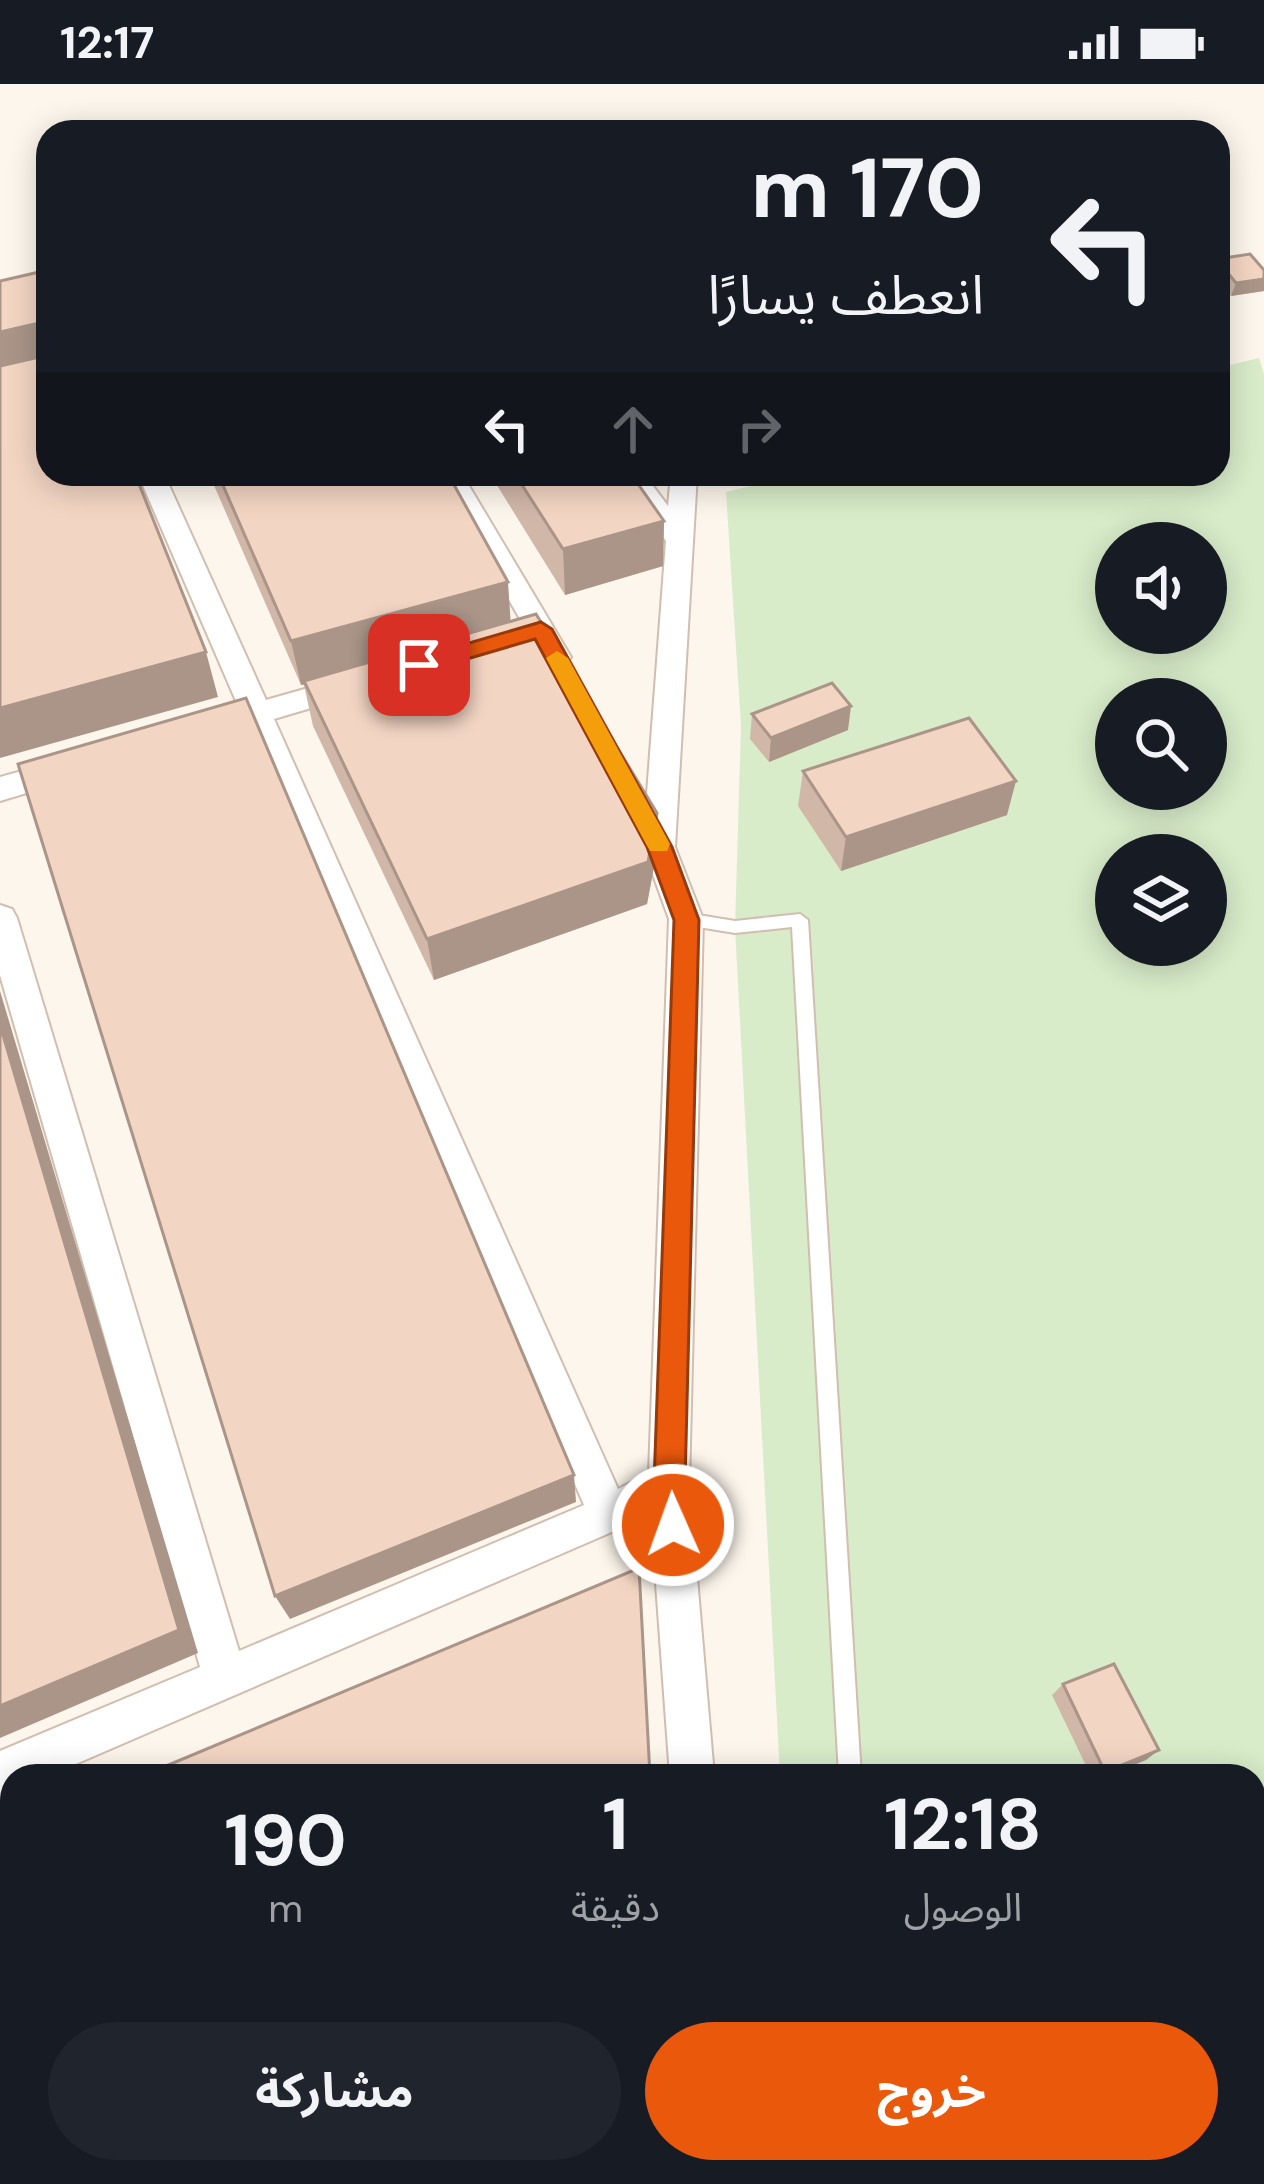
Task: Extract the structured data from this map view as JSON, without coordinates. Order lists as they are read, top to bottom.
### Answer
{
  "page": {
    "status": "12:17",
    "turn": ["170 m", "انعطف يسارًا"],
    "eta": [
      "12:18",
      "الوصول",
      "1",
      "دقيقة",
      "190",
      "m"
    ],
    "buttons": ["خروج", "مشاركة"]
  }
}
